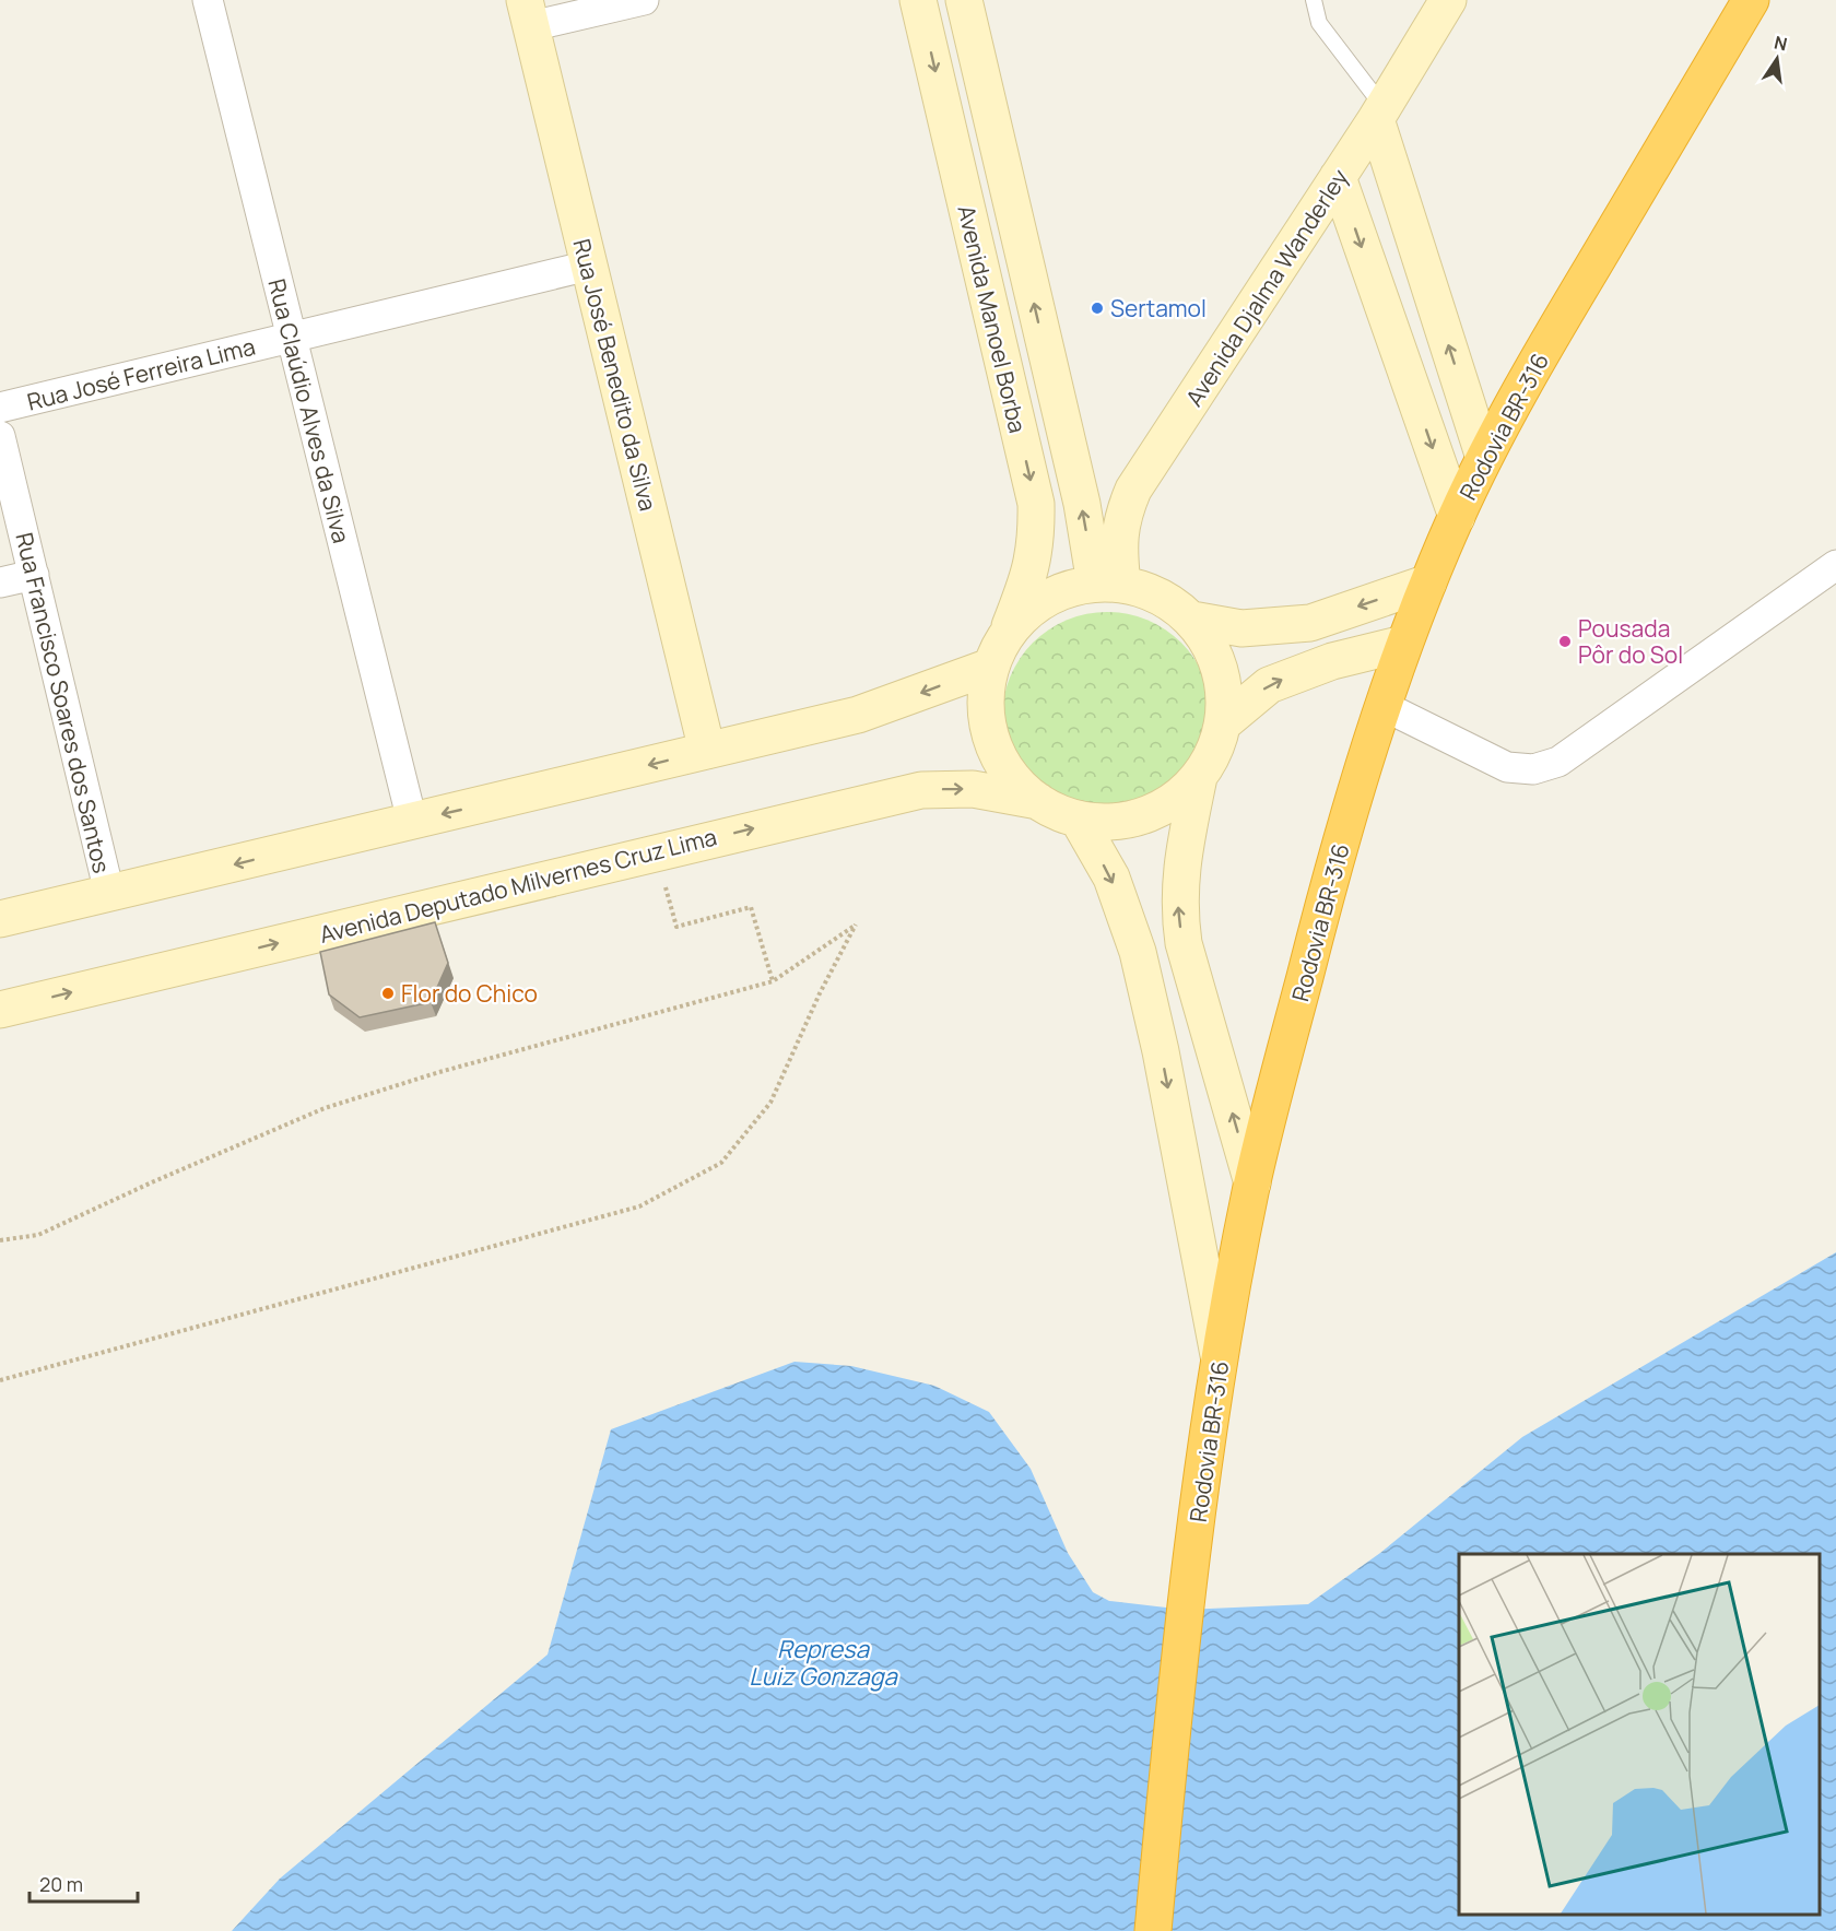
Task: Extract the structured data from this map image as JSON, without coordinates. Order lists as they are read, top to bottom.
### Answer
{
  "streets": {
    "highway": ["Rodovia BR-316"],
    "street": [
      "Avenida Djalma Wanderley",
      "Avenida Manoel Borba",
      "Rua José Ferreira Lima",
      "Rua José Benedito da Silva",
      "Rua Claúdio Alves da Silva",
      "Rua Francisco Soares dos Santos",
      "Avenida Deputado Milvernes Cruz Lima"
    ]
  },
  "crossings": [
    ["Avenida Djalma Wanderley", "Avenida Manoel Borba"],
    ["Rua José Ferreira Lima", "Rua José Benedito da Silva"],
    ["Rua José Ferreira Lima", "Rua Claúdio Alves da Silva"]
  ],
  "water": ["Represa Luiz Gonzaga"],
  "places": ["Sertamol", "Pousada Pôr do Sol", "Flor do Chico"],
  "scale_bar": "20 m",
  "north": "top"
}
